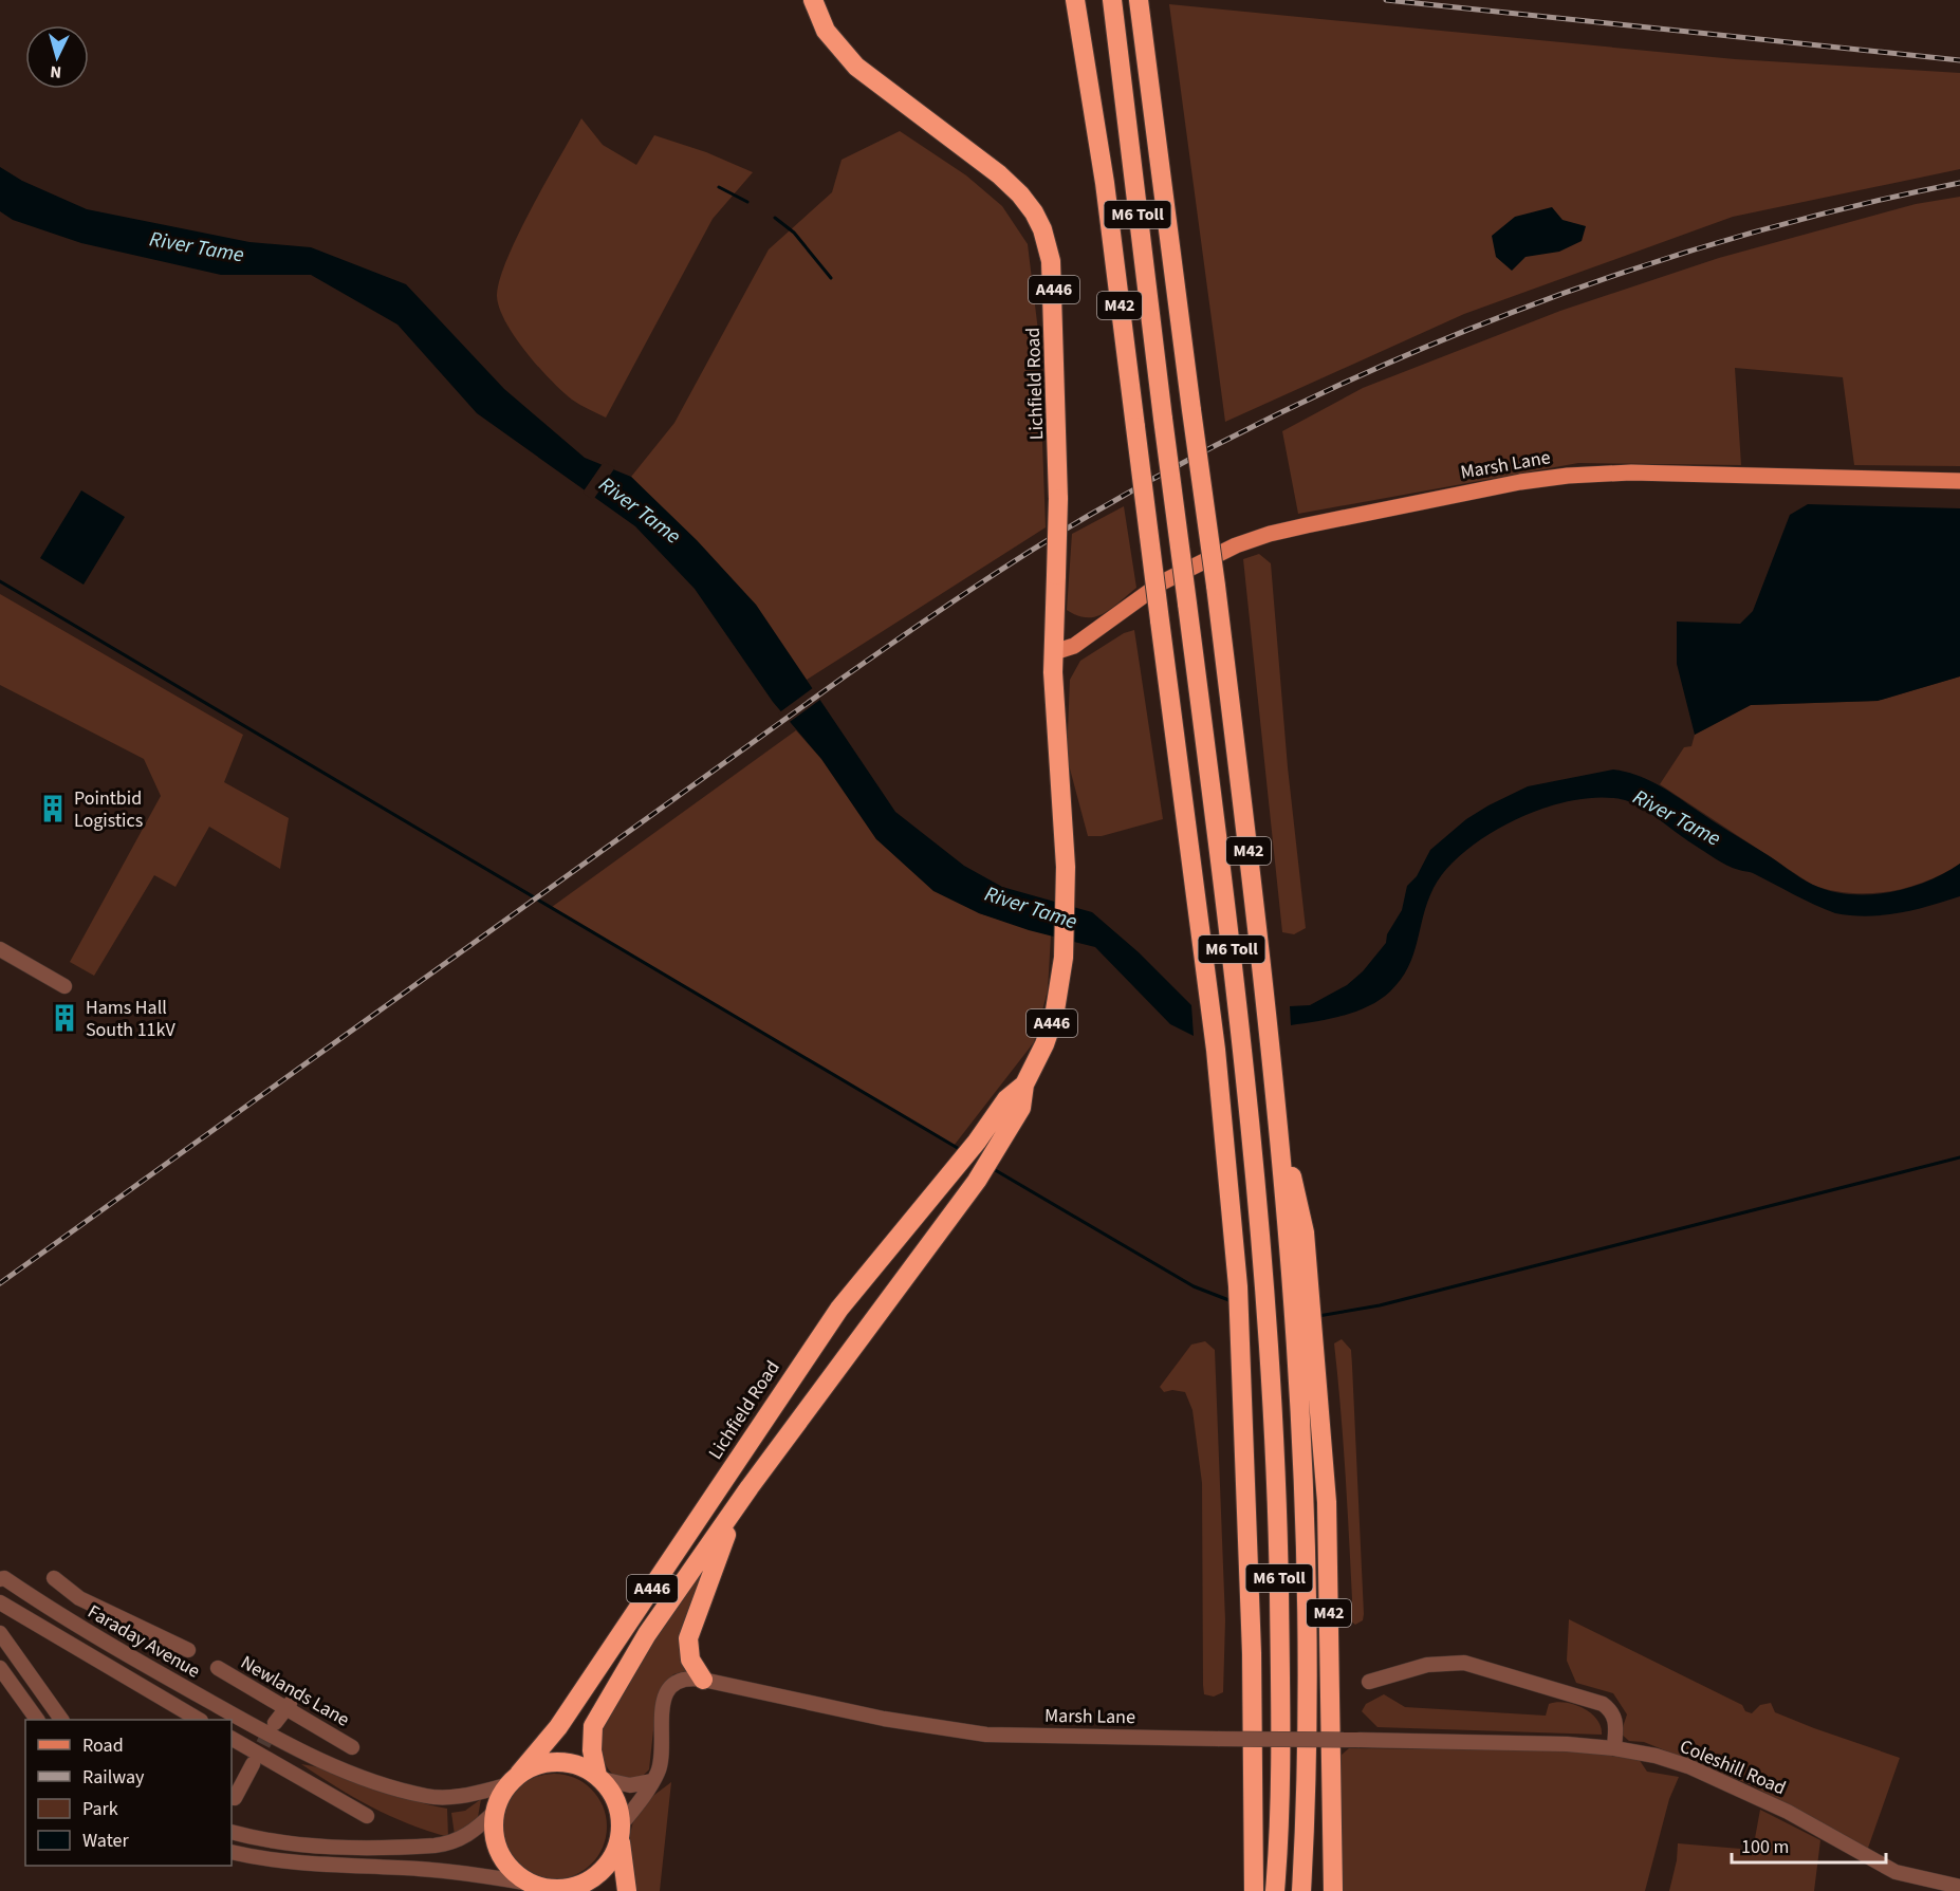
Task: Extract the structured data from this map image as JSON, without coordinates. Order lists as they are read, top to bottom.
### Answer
{
  "streets": {
    "highway": [
      "M6 Toll",
      "A446",
      "M42",
      "Lichfield Road"
    ],
    "main road": ["Marsh Lane"],
    "street": ["Faraday Avenue", "Newlands Lane", "Coleshill Road"]
  },
  "crossings": [
    ["Lichfield Road", "Marsh Lane"],
    ["Lichfield Road", "Faraday Avenue"],
    ["Marsh Lane", "Faraday Avenue"],
    ["Marsh Lane", "Coleshill Road"]
  ],
  "water": ["River Tame"],
  "places": {
    "building": ["Pointbid Logistics", "Hams Hall South 11kV"]
  },
  "legend": [
    "Road",
    "Railway",
    "Park",
    "Water"
  ],
  "scale_bar": "100 m",
  "north": "bottom"
}
